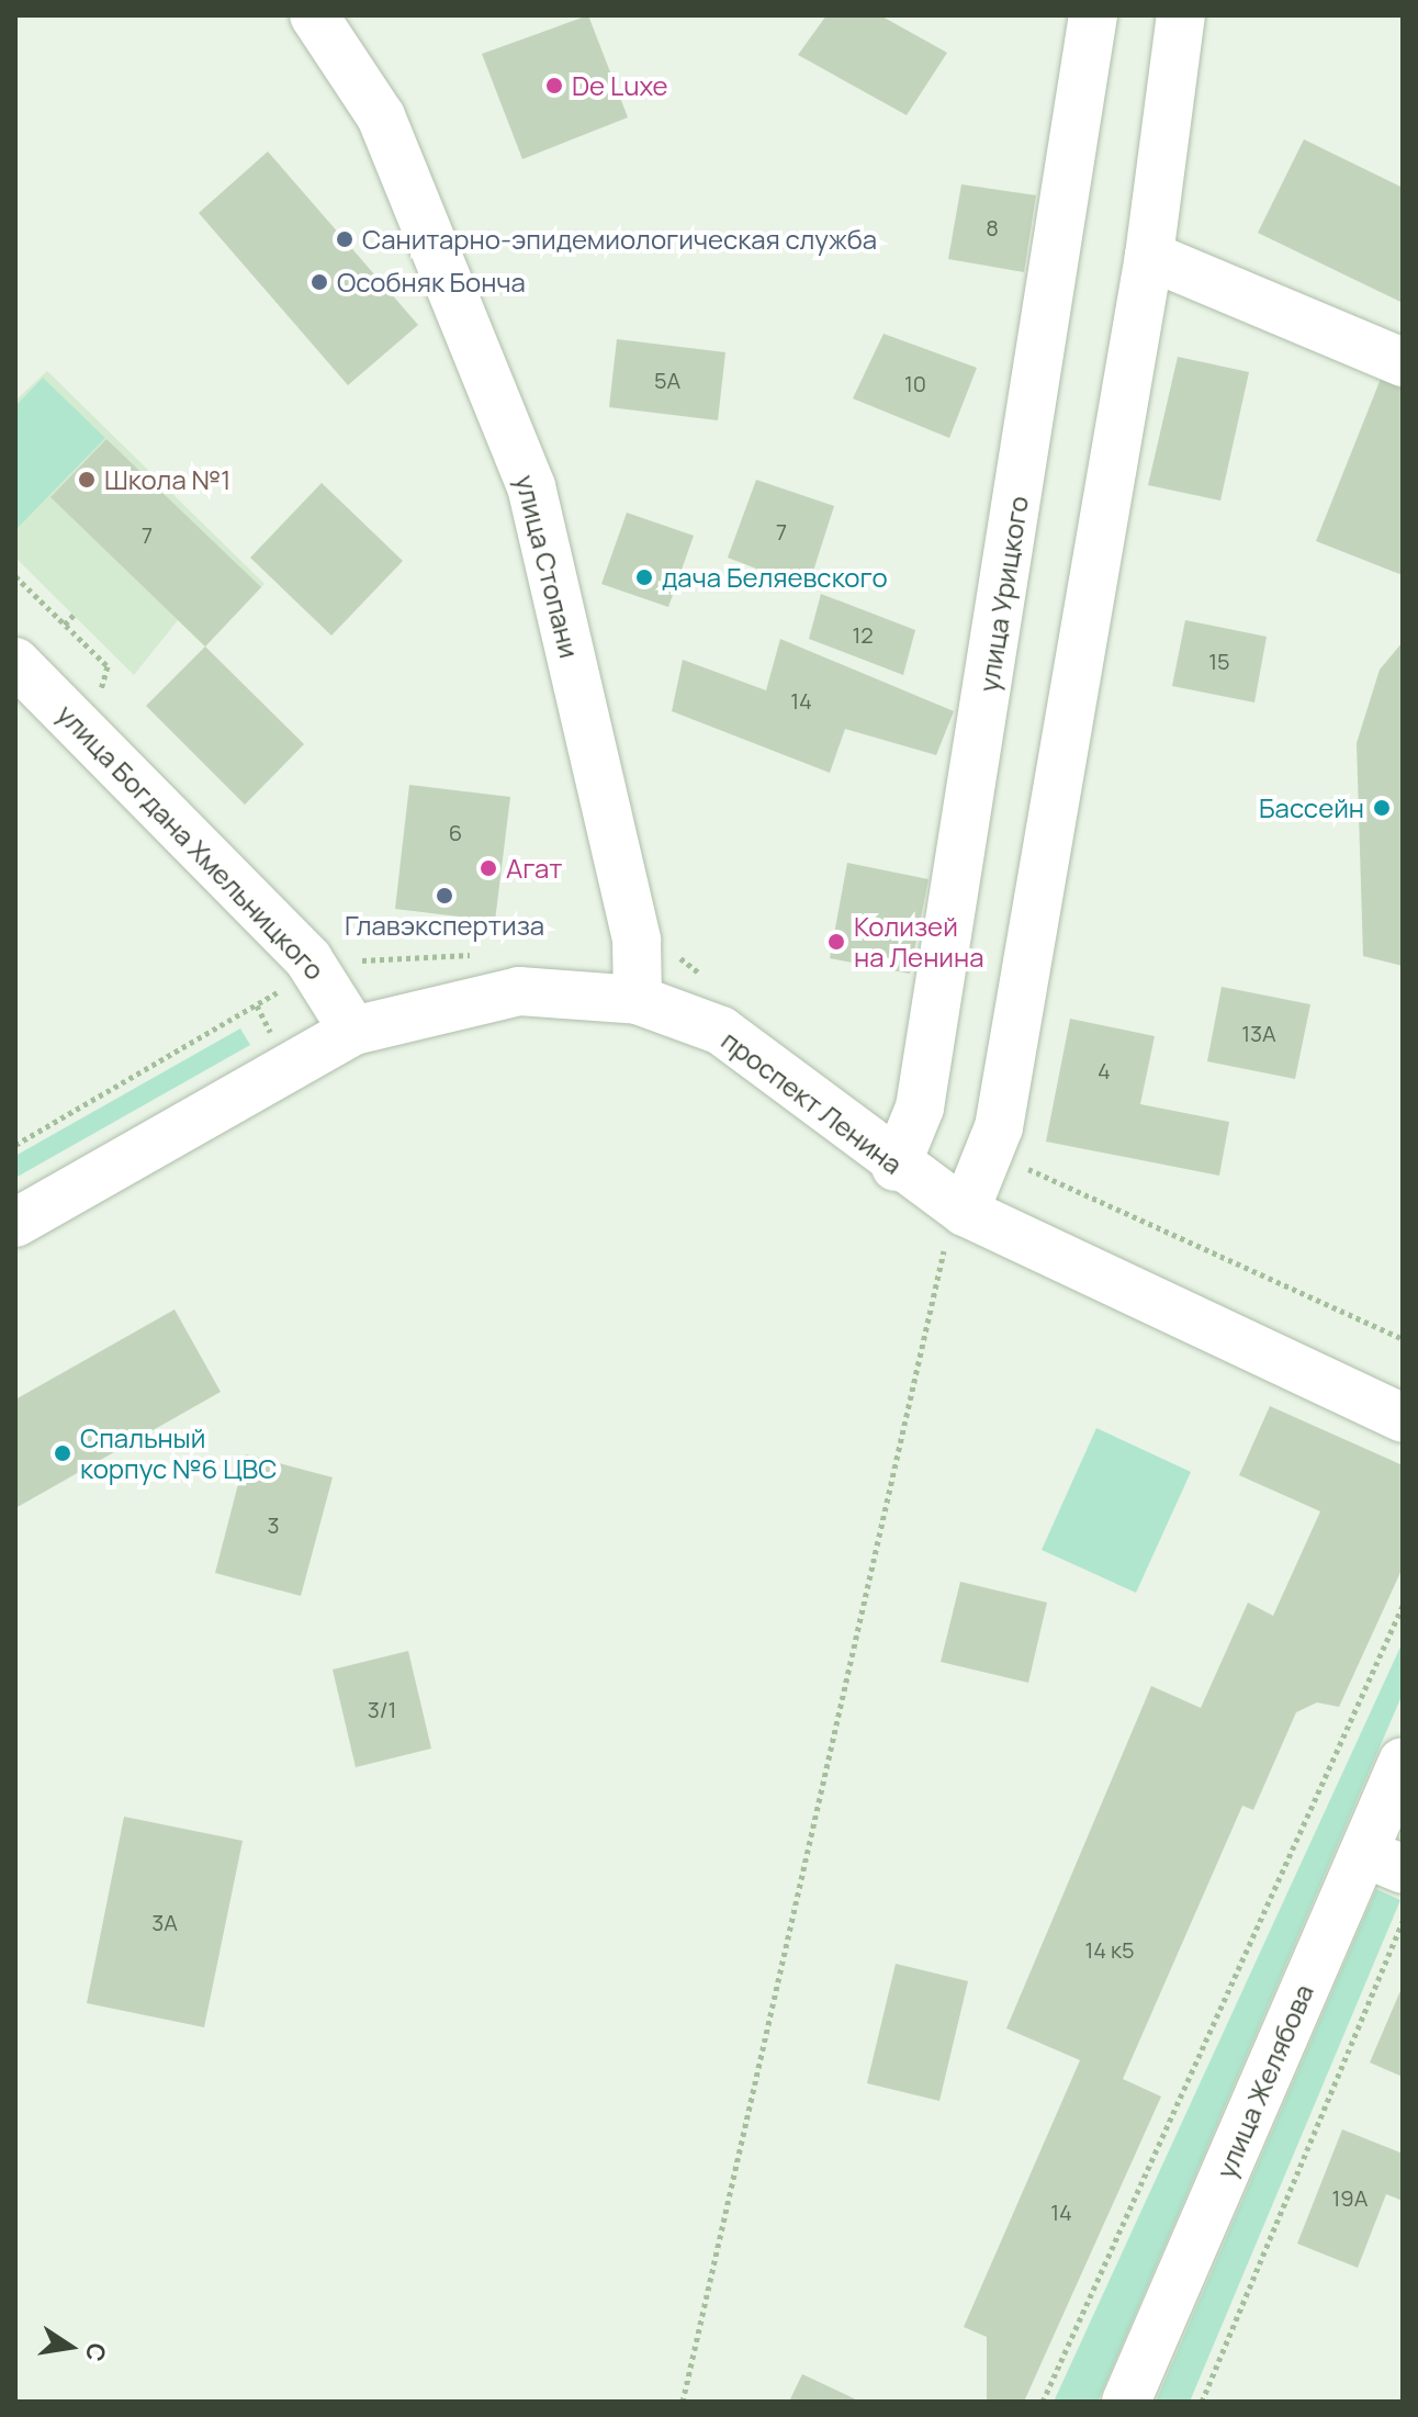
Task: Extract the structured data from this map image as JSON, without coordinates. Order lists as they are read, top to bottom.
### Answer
{
  "streets": {
    "street": [
      "улица Стопани",
      "улица Урицкого",
      "улица Богдана Хмельницкого",
      "проспект Ленина",
      "улица Желябова"
    ]
  },
  "crossings": [
    ["улица Стопани", "проспект Ленина"],
    ["улица Урицкого", "проспект Ленина"],
    ["улица Богдана Хмельницкого", "проспект Ленина"]
  ],
  "places": [
    "De Luxe",
    "Санитарно-эпидемиологическая служба",
    "Особняк Бонча",
    "Школа №1",
    "дача Беляевского",
    "Бассейн",
    "Агат",
    "Главэкспертиза",
    "Колизей на Ленина",
    "Спальный корпус №6 ЦВС"
  ],
  "house_numbers": [
    "8",
    "5А",
    "10",
    "7",
    "7",
    "12",
    "15",
    "14",
    "6",
    "13А",
    "4",
    "3",
    "3/1",
    "3А",
    "14 к5",
    "19А",
    "14"
  ],
  "north": "right"
}
